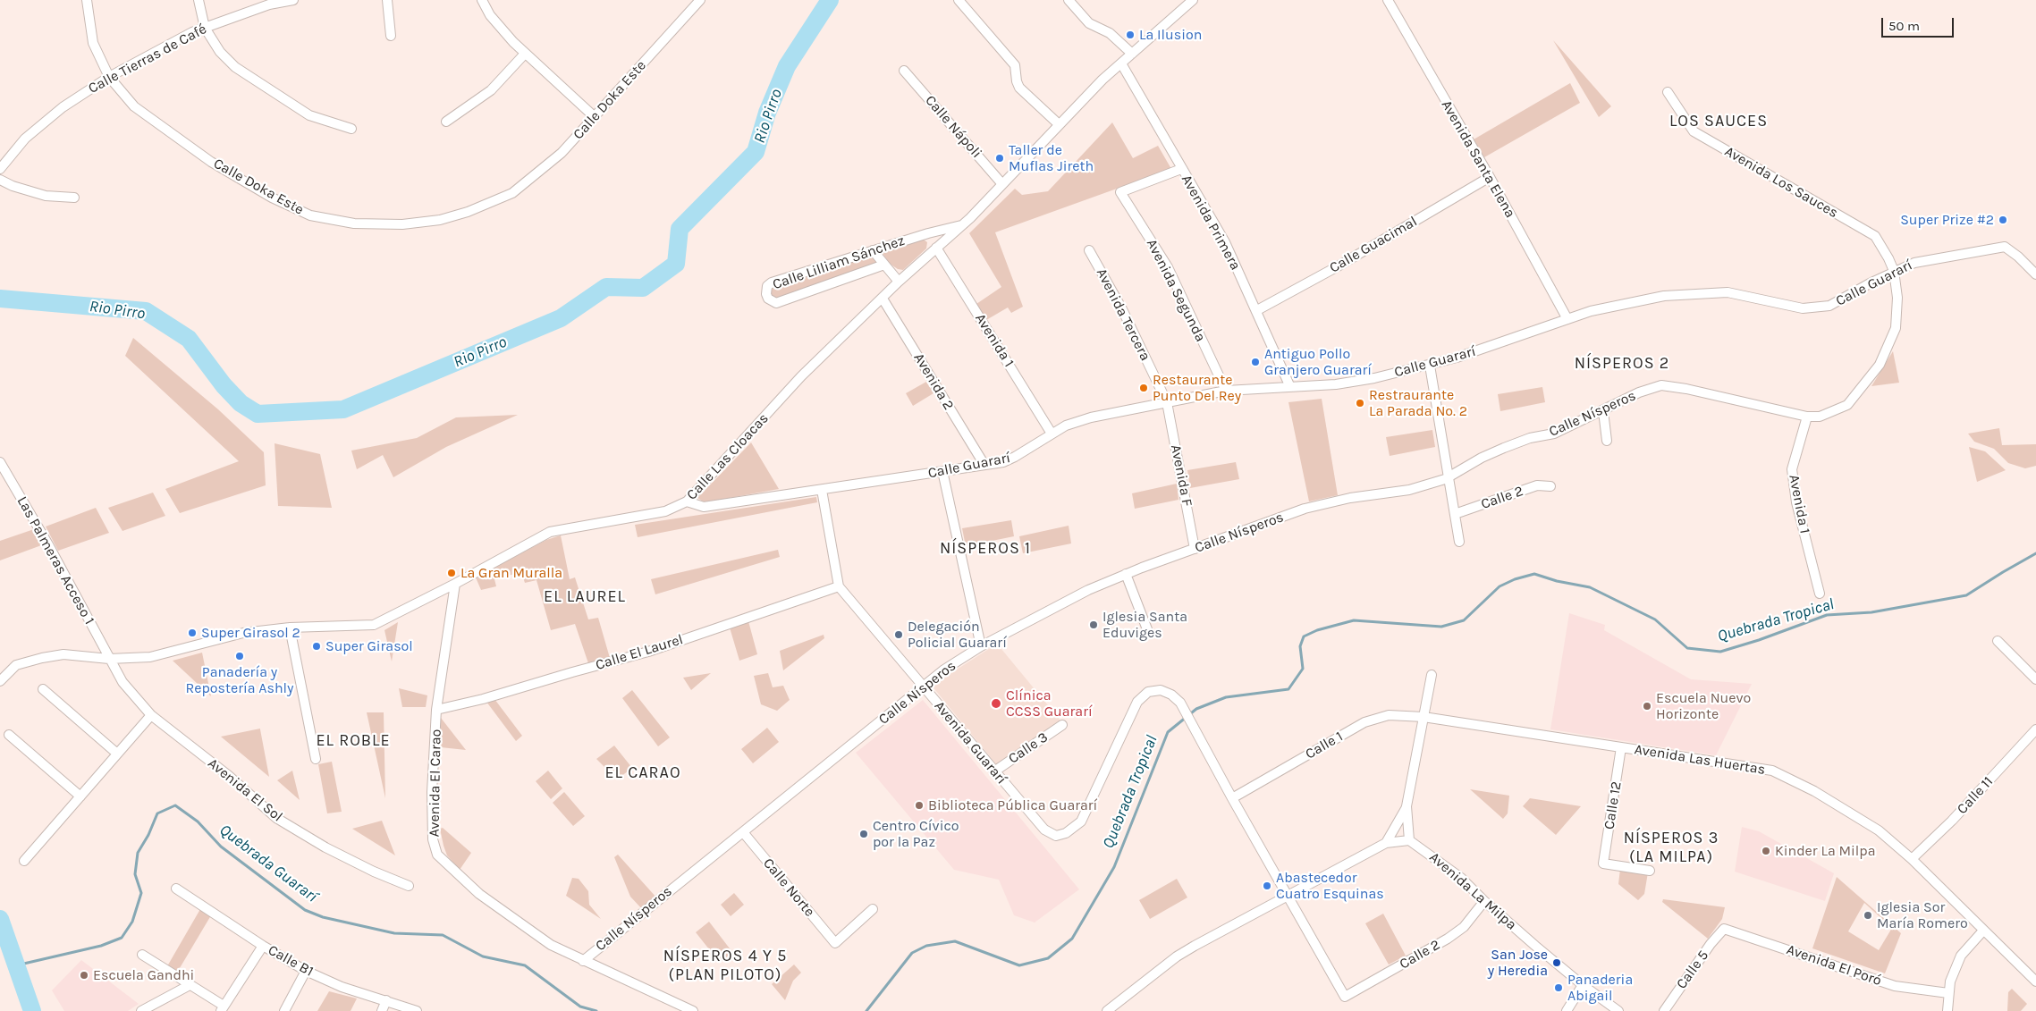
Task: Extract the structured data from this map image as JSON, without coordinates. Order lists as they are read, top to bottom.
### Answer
{
  "streets": {
    "street": [
      "Calle Tierras de Café",
      "Calle Doka Este",
      "Calle Nápoli",
      "Avenida Santa Elena",
      "Avenida Los Sauces",
      "Avenida Primera",
      "Calle Guacimal",
      "Calle Lilliam Sánchez",
      "Calle Guararí",
      "Avenida Segunda",
      "Avenida Tercera",
      "Avenida 1",
      "Avenida 2",
      "Calle Nísperos",
      "Calle Las Cloacas",
      "Avenida F",
      "Calle 2",
      "Las Palmeras Acceso 1",
      "Calle El Laurel",
      "Avenida Guararí",
      "Calle 1",
      "Calle 3",
      "Avenida Las Huertas",
      "Avenida El Carao",
      "Avenida El Sol",
      "Calle 11",
      "Calle 12",
      "Calle Norte",
      "Avenida La Milpa",
      "Calle B1",
      "Avenida El Poró",
      "Calle 5"
    ]
  },
  "crossings": [
    ["Calle Tierras de Café", "Calle Doka Este"],
    ["Calle Nápoli", "Calle Las Cloacas"],
    ["Avenida Santa Elena", "Calle Guacimal"],
    ["Avenida Santa Elena", "Calle Guararí"],
    ["Avenida Los Sauces", "Calle Guararí"],
    ["Avenida Los Sauces", "Calle Nísperos"],
    ["Avenida Primera", "Calle Guacimal"],
    ["Avenida Primera", "Calle Guararí"],
    ["Avenida Primera", "Avenida Segunda"],
    ["Avenida Primera", "Calle Las Cloacas"],
    ["Calle Lilliam Sánchez", "Calle Las Cloacas"],
    ["Calle Guararí", "Avenida Segunda"],
    ["Calle Guararí", "Avenida Tercera"],
    ["Calle Guararí", "Avenida 1"],
    ["Calle Guararí", "Avenida 2"],
    ["Calle Guararí", "Calle Nísperos"],
    ["Calle Guararí", "Calle Las Cloacas"],
    ["Calle Guararí", "Avenida F"],
    ["Avenida Tercera", "Avenida F"],
    ["Avenida 1", "Calle Nísperos"],
    ["Avenida 1", "Calle Las Cloacas"],
    ["Avenida 2", "Calle Las Cloacas"],
    ["Calle Nísperos", "Avenida F"],
    ["Calle Nísperos", "Avenida Guararí"],
    ["Calle Nísperos", "Avenida El Carao"],
    ["Calle Nísperos", "Calle Norte"],
    ["Calle Las Cloacas", "Las Palmeras Acceso 1"],
    ["Calle Las Cloacas", "Avenida El Carao"],
    ["Calle Las Cloacas", "Avenida El Sol"],
    ["Calle 2", "Avenida Guararí"],
    ["Calle 2", "Avenida La Milpa"],
    ["Las Palmeras Acceso 1", "Avenida El Sol"],
    ["Calle El Laurel", "Avenida Guararí"],
    ["Calle El Laurel", "Avenida El Carao"],
    ["Avenida Guararí", "Calle 1"],
    ["Avenida Guararí", "Calle 3"],
    ["Calle 1", "Avenida Las Huertas"],
    ["Avenida Las Huertas", "Calle 11"],
    ["Avenida Las Huertas", "Calle 12"],
    ["Avenida El Poró", "Calle 5"]
  ],
  "districts": [
    "LOS SAUCES",
    "NÍSPEROS 2",
    "NÍSPEROS 1",
    "EL LAUREL",
    "EL ROBLE",
    "EL CARAO",
    "NÍSPEROS 3 (LA MILPA)",
    "NÍSPEROS 4 Y 5 (PLAN PILOTO)"
  ],
  "water": ["Rio Pirro", "Quebrada Tropical", "Quebrada Guararí"],
  "places": [
    "La Ilusion",
    "Taller de Muflas Jireth",
    "Super Prize #2",
    "Antiguo Pollo Granjero Guararí",
    "Restaurante Punto Del Rey",
    "Restraurante La Parada No. 2",
    "La Gran Muralla",
    "Iglesia Santa Eduviges",
    "Super Girasol 2",
    "Delegación Policial Guararí",
    "Super Girasol",
    "Panadería y Repostería Ashly",
    "Clínica CCSS Guararí",
    "Escuela Nuevo Horizonte",
    "Biblioteca Pública Guararí",
    "Centro Cívico por la Paz",
    "Kinder La Milpa",
    "Abastecedor Cuatro Esquinas",
    "Iglesia Sor María Romero",
    "San Jose y Heredia",
    "Escuela Gandhi",
    "Panaderia Abigail"
  ],
  "scale_bar": "50 m"
}
